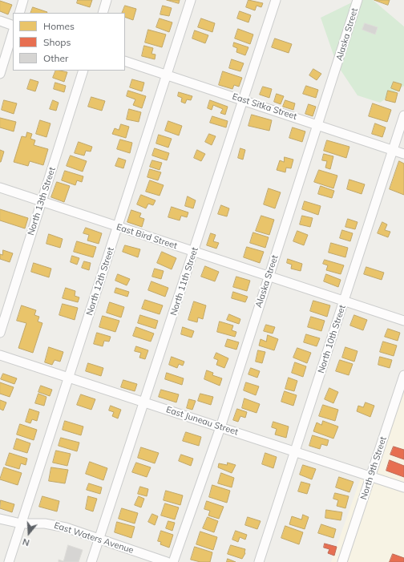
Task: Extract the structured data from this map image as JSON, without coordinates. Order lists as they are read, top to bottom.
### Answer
{
  "streets": {
    "street": [
      "Alaska Street",
      "East Sitka Street",
      "North 13th Street",
      "East Bird Street",
      "North 12th Street",
      "North 11th Street",
      "North 10th Street",
      "East Juneau Street",
      "North 9th Street",
      "East Waters Avenue"
    ]
  },
  "crossings": [
    ["Alaska Street", "East Sitka Street"],
    ["Alaska Street", "East Bird Street"],
    ["Alaska Street", "East Juneau Street"],
    ["East Sitka Street", "North 12th Street"],
    ["East Sitka Street", "North 11th Street"],
    ["East Sitka Street", "North 10th Street"],
    ["North 13th Street", "East Bird Street"],
    ["East Bird Street", "North 12th Street"],
    ["East Bird Street", "North 11th Street"],
    ["East Bird Street", "North 10th Street"],
    ["North 12th Street", "East Juneau Street"],
    ["North 12th Street", "East Waters Avenue"],
    ["North 11th Street", "East Juneau Street"],
    ["North 11th Street", "East Waters Avenue"],
    ["North 10th Street", "East Juneau Street"],
    ["East Juneau Street", "North 9th Street"]
  ],
  "legend": ["Homes", "Shops", "Other"],
  "north": "bottom"
}
